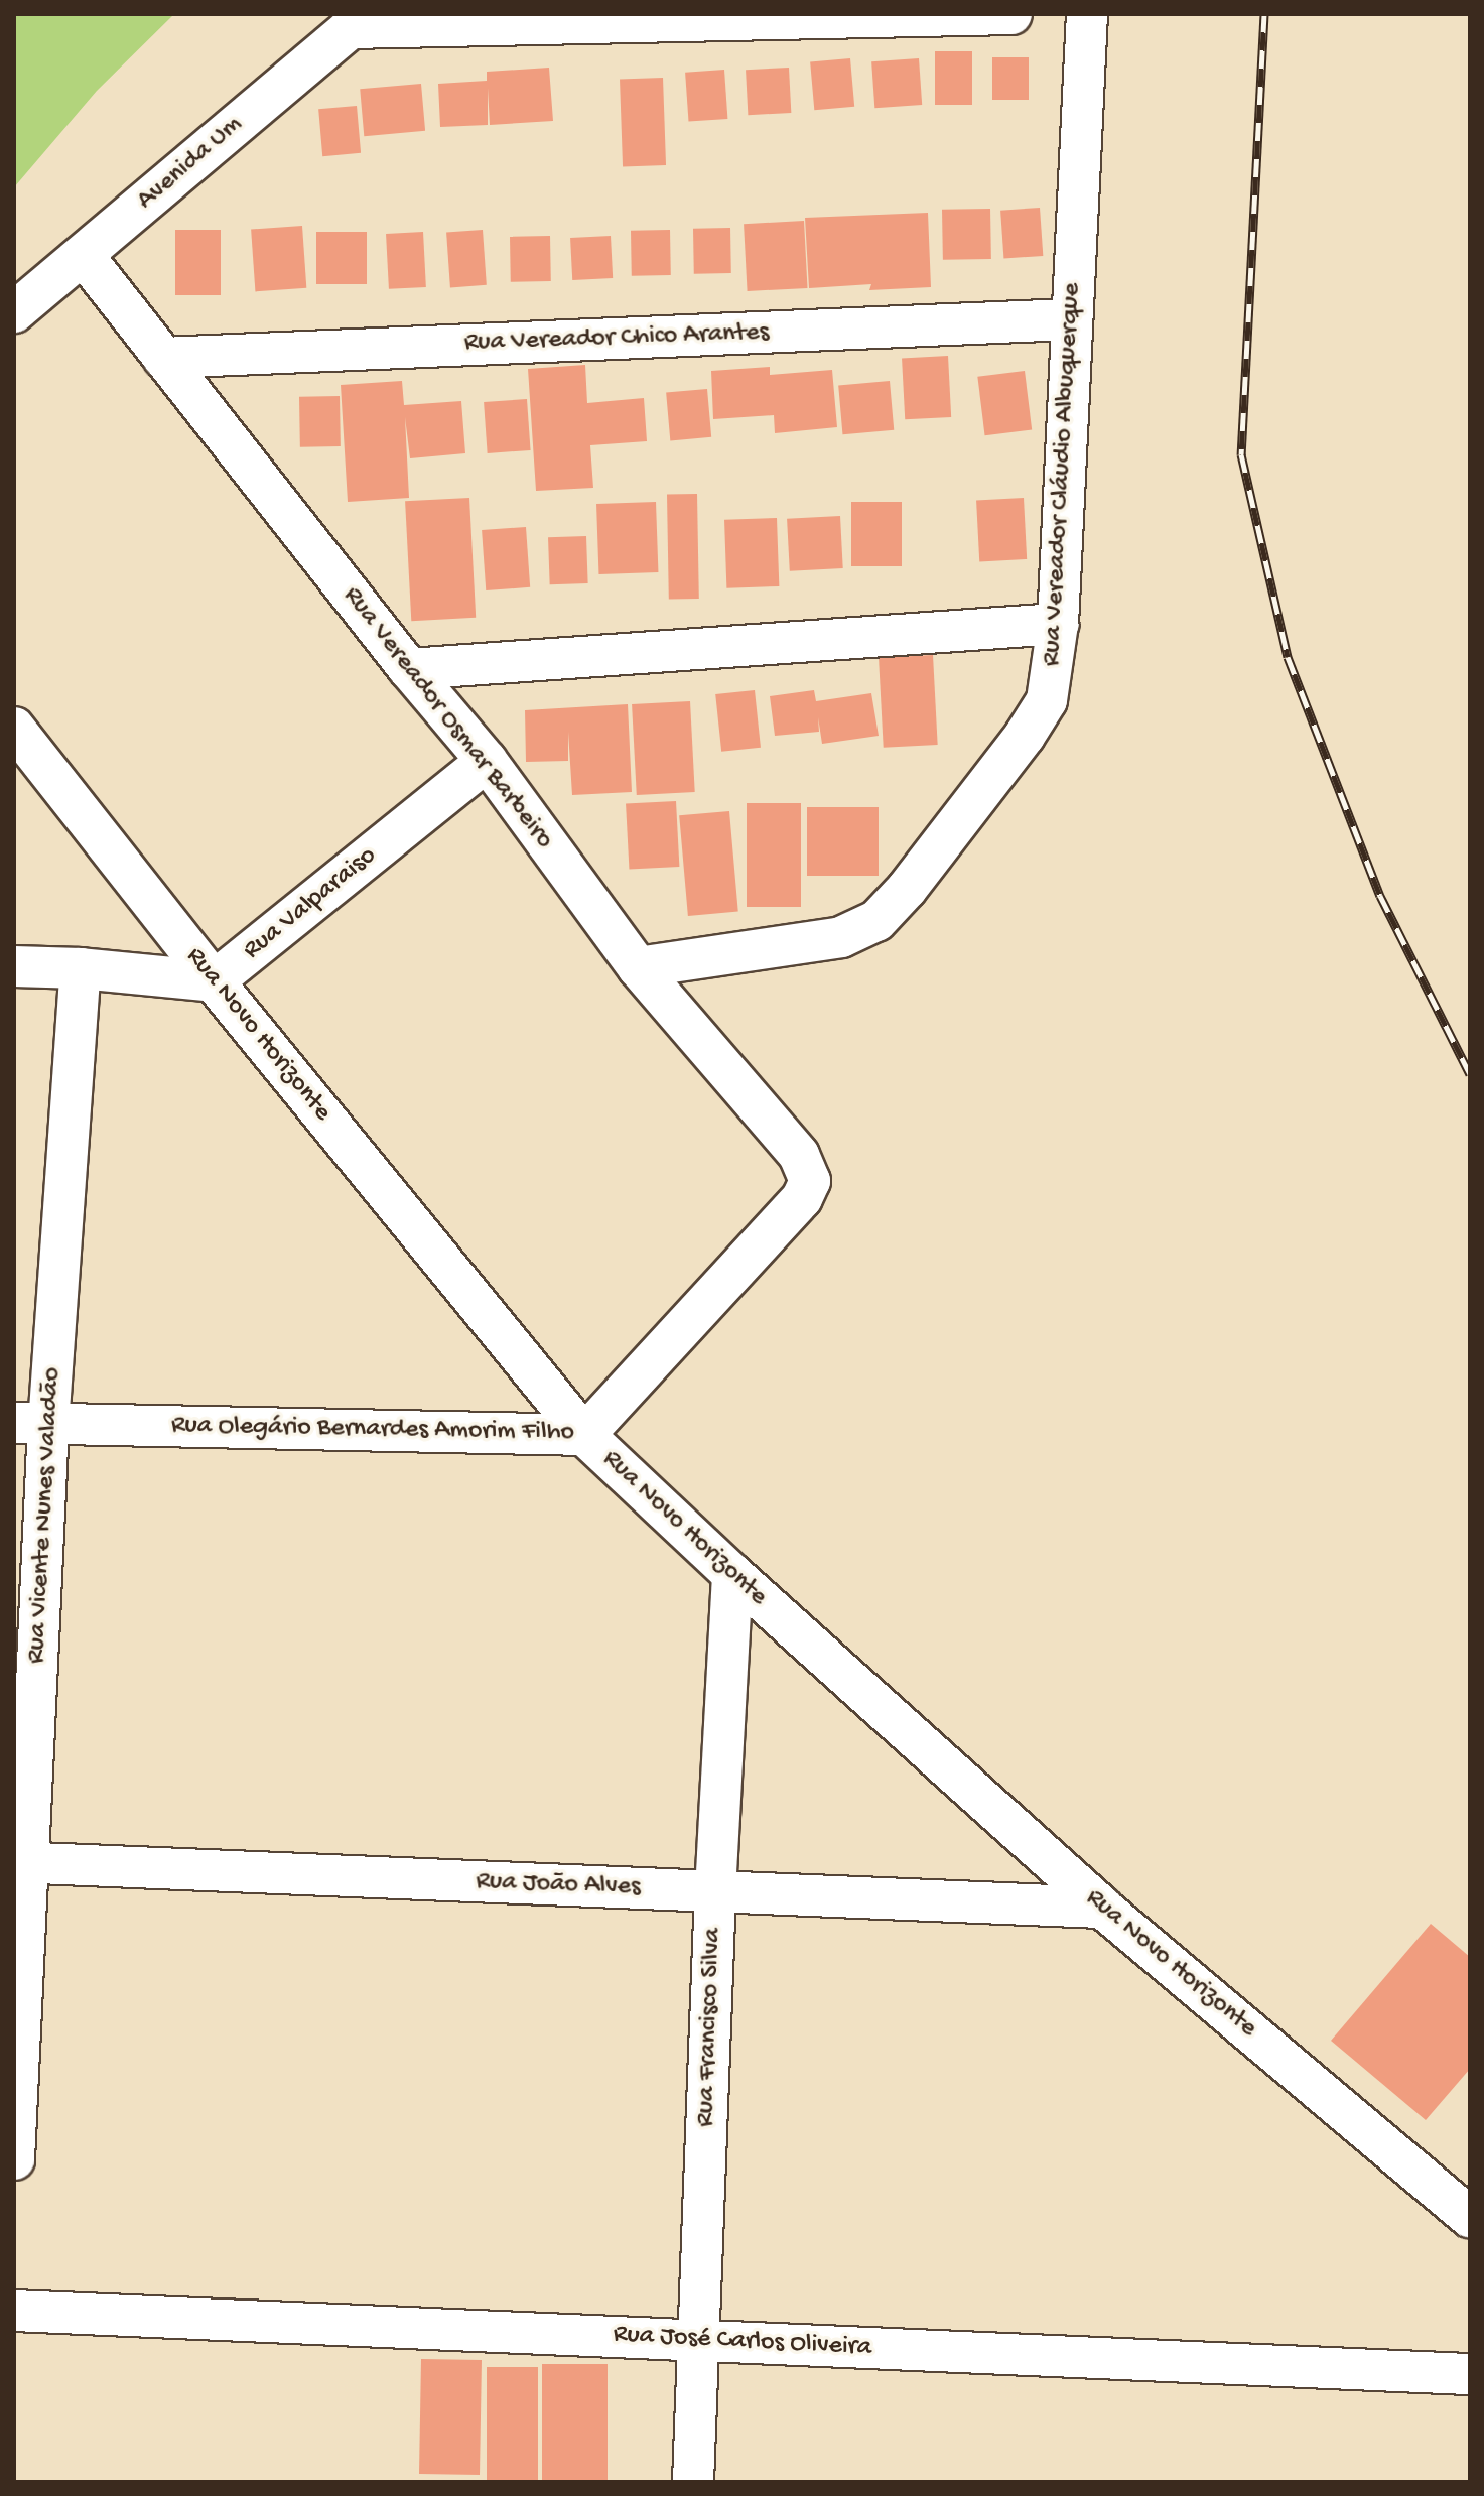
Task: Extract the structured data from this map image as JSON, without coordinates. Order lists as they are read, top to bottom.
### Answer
{
  "streets": {
    "street": [
      "Avenida Um",
      "Rua Vereador Chico Arantes",
      "Rua Vereador Cláudio Albuquerque",
      "Rua Vereador Osmar Barbeiro",
      "Rua Valparaiso",
      "Rua Novo Horizonte",
      "Rua Olegário Bernardes Amorim Filho",
      "Rua Vicente Nunes Valadão",
      "Rua João Alves",
      "Rua Francisco Silva",
      "Rua José Carlos Oliveira"
    ]
  },
  "crossings": [
    ["Avenida Um", "Rua Vereador Osmar Barbeiro"],
    ["Rua Vereador Chico Arantes", "Rua Vereador Cláudio Albuquerque"],
    ["Rua Vereador Chico Arantes", "Rua Vereador Osmar Barbeiro"],
    ["Rua Vereador Cláudio Albuquerque", "Rua Vereador Osmar Barbeiro"],
    ["Rua Vereador Osmar Barbeiro", "Rua Valparaiso"],
    ["Rua Vereador Osmar Barbeiro", "Rua Olegário Bernardes Amorim Filho"],
    ["Rua Valparaiso", "Rua Novo Horizonte"],
    ["Rua Novo Horizonte", "Rua Olegário Bernardes Amorim Filho"],
    ["Rua Novo Horizonte", "Rua João Alves"],
    ["Rua Novo Horizonte", "Rua Francisco Silva"],
    ["Rua Olegário Bernardes Amorim Filho", "Rua Vicente Nunes Valadão"],
    ["Rua Vicente Nunes Valadão", "Rua João Alves"],
    ["Rua João Alves", "Rua Francisco Silva"],
    ["Rua Francisco Silva", "Rua José Carlos Oliveira"]
  ]
}
